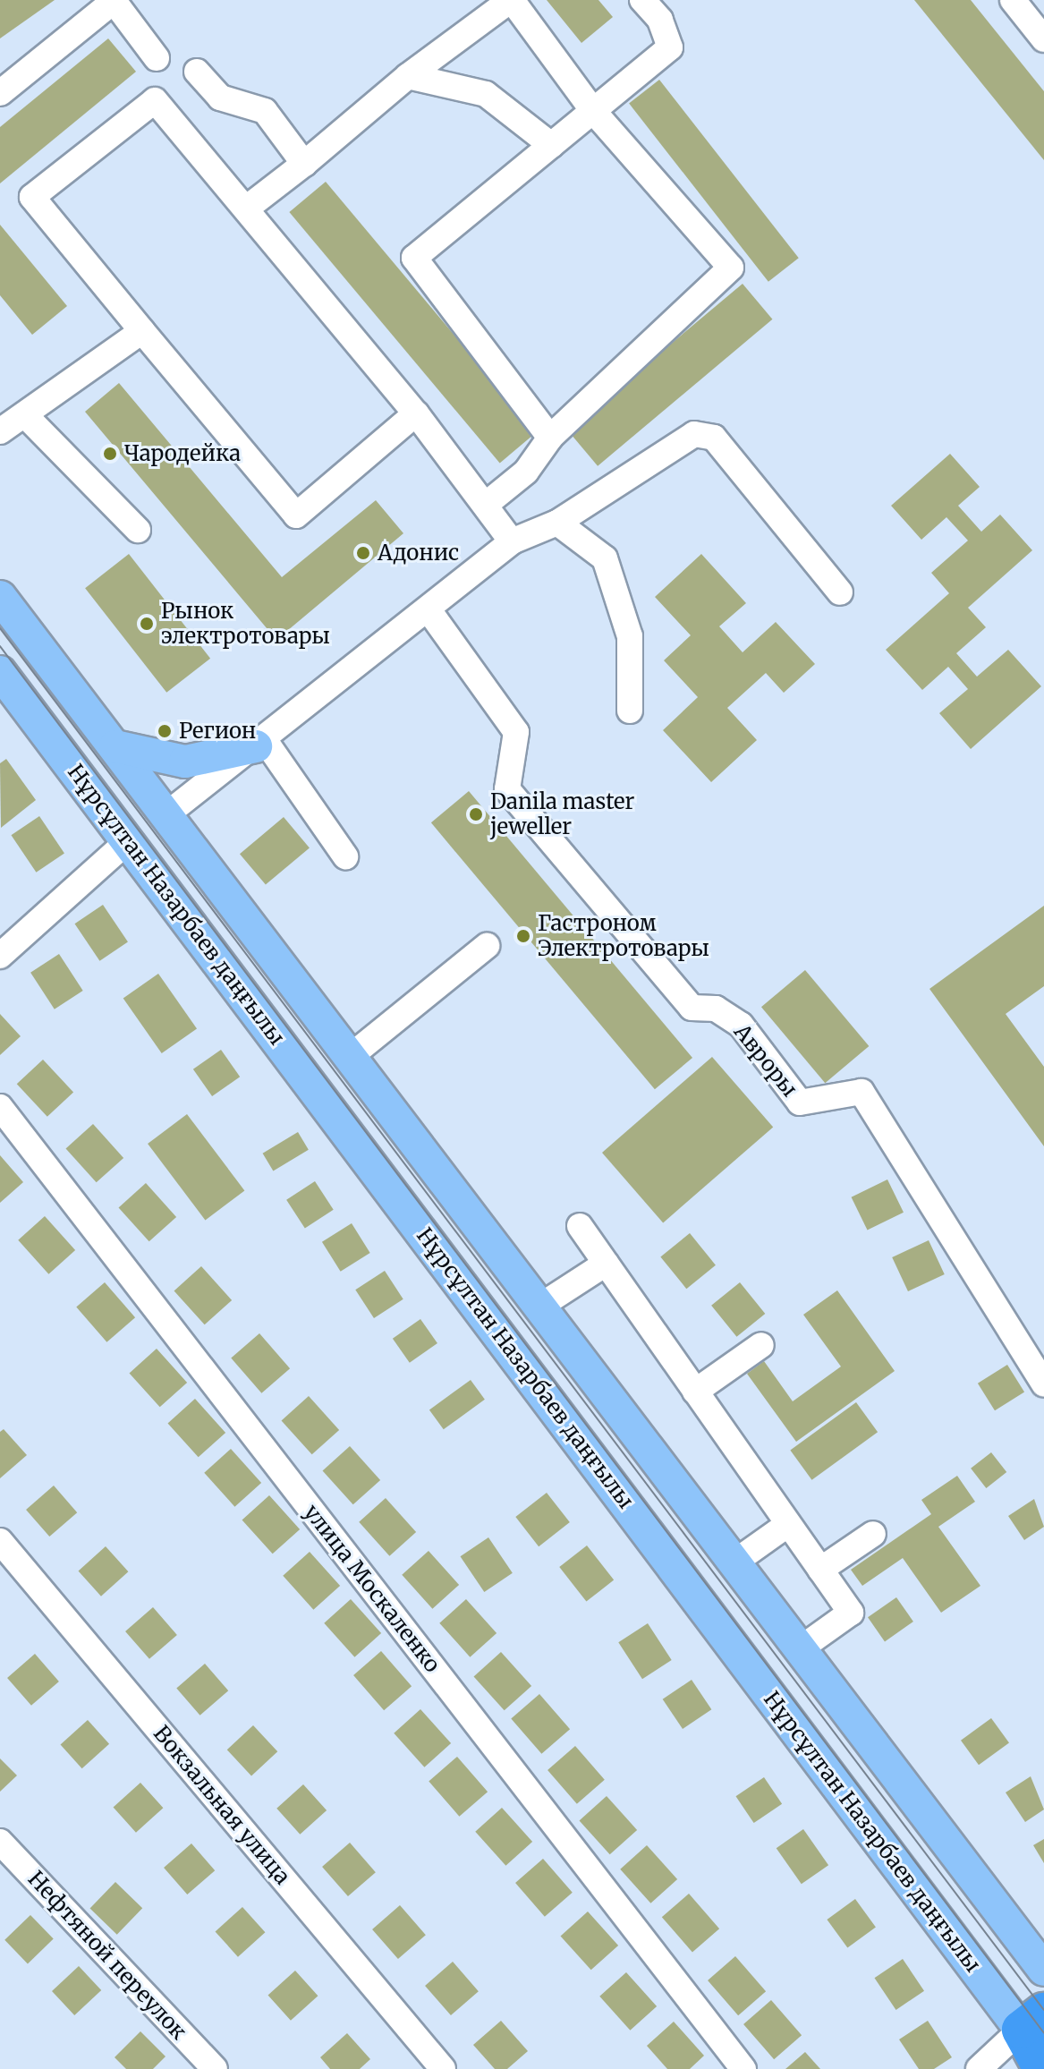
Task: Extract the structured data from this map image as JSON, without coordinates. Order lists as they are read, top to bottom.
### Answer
{
  "streets": {
    "highway": ["Нұрсұлтан Назарбаев даңғылы"],
    "street": [
      "Авроры",
      "улица Москаленко",
      "Вокзальная улица",
      "Нефтяной переулок"
    ]
  },
  "places": [
    "Чародейка",
    "Адонис",
    "Рынок электротовары",
    "Регион",
    "Danila master jeweller",
    "Гастроном Электротовары"
  ]
}
